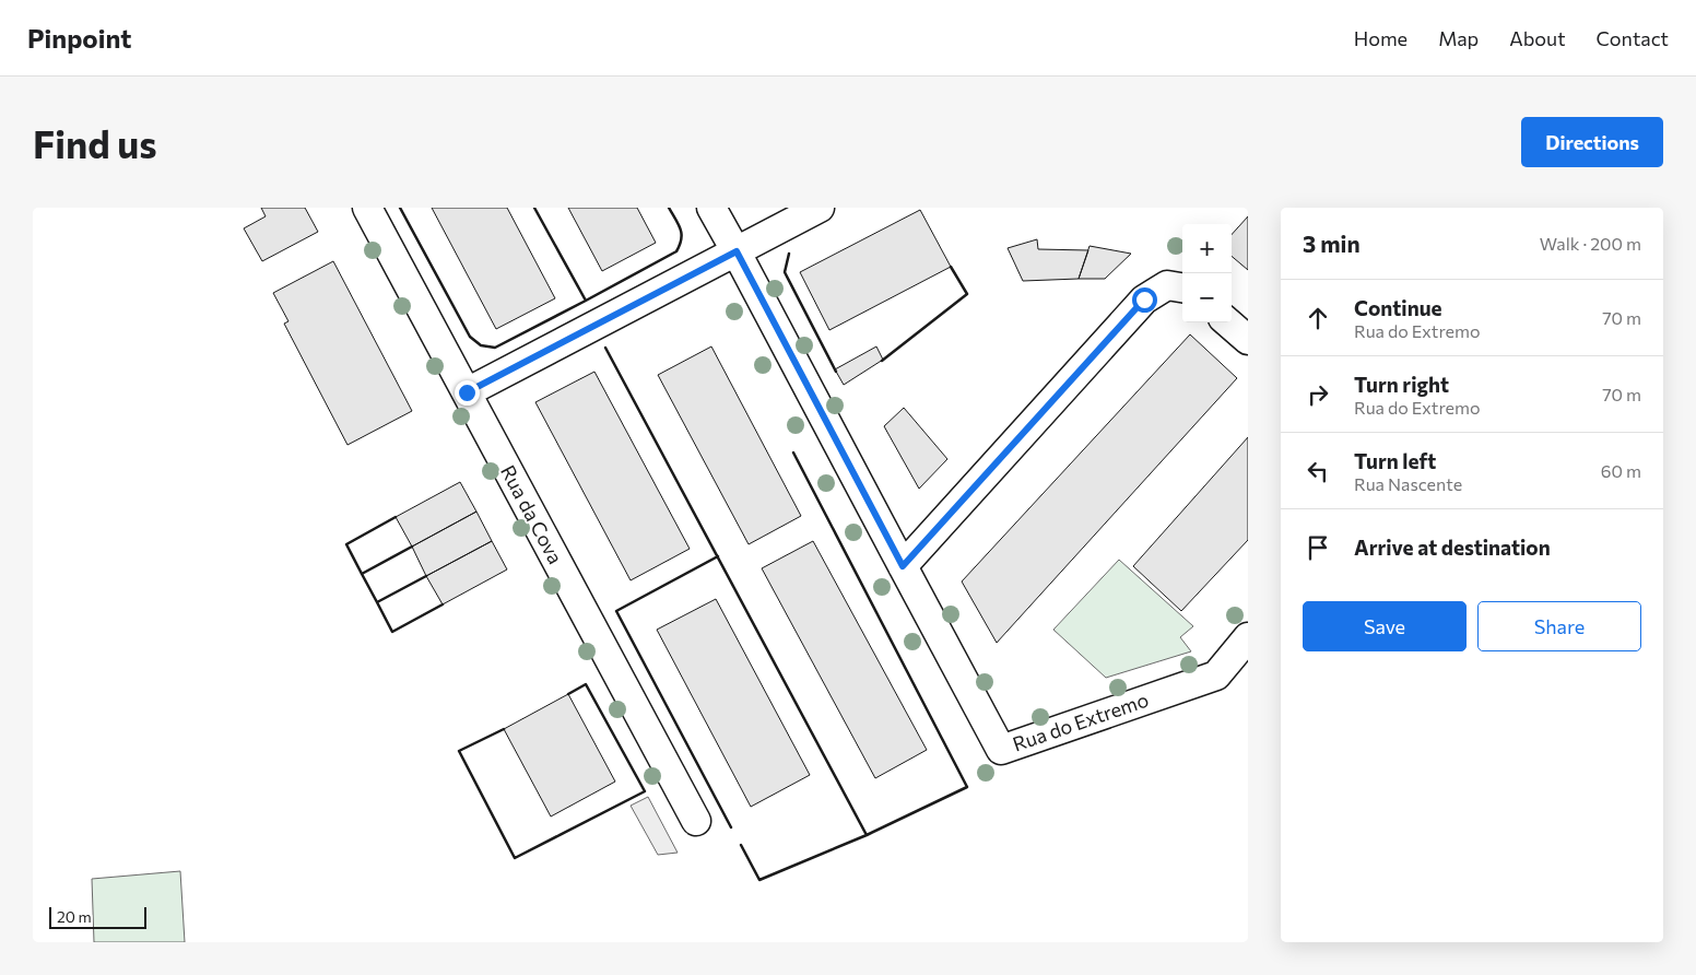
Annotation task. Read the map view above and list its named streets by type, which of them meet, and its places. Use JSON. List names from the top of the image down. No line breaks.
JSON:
{"streets":{"street":["Rua da Cova","Rua do Extremo"]},"scale_bar":"20 m","page":{"header":"Pinpoint","nav":["Home","Map","About","Contact"],"buttons":["Directions",["Save","Share"]],"title":"Find us","heading":["3 min","Walk · 200 m"],"map_buttons":["+","−"],"list":[["Continue","Rua do Extremo","70 m"],["Turn right","Rua do Extremo","70 m"],["Turn left","Rua Nascente","60 m"],"Arrive at destination"],"scale":"20 m"}}
